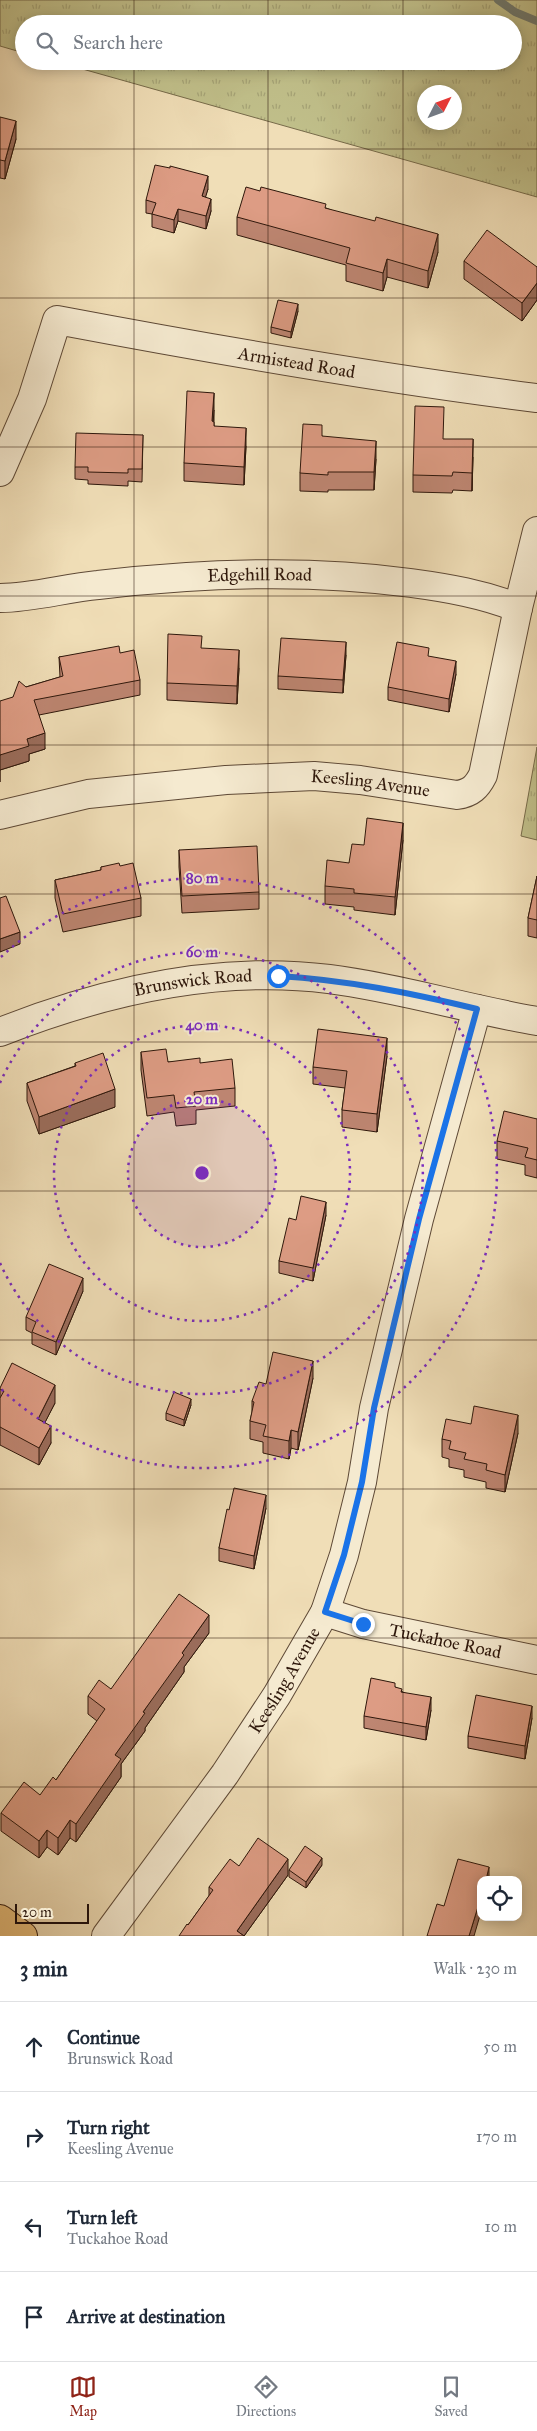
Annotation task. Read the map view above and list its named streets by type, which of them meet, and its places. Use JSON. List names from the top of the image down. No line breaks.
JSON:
{"streets":{"street":["Armistead Road","Edgehill Road","Keesling Avenue","Brunswick Road","Tuckahoe Road"]},"crossings":[["Edgehill Road","Keesling Avenue"],["Keesling Avenue","Brunswick Road"],["Keesling Avenue","Tuckahoe Road"]],"scale_bar":"20 m","north":"top right","page":{"search":"Search here","scale":"20 m","heading":["3 min","Walk · 230 m"],"list":[["Continue","Brunswick Road","50 m"],["Turn right","Keesling Avenue","170 m"],["Turn left","Tuckahoe Road","10 m"],"Arrive at destination"],"nav":["Map","Directions","Saved"]},"rings":["80 m","60 m","40 m","20 m"]}
